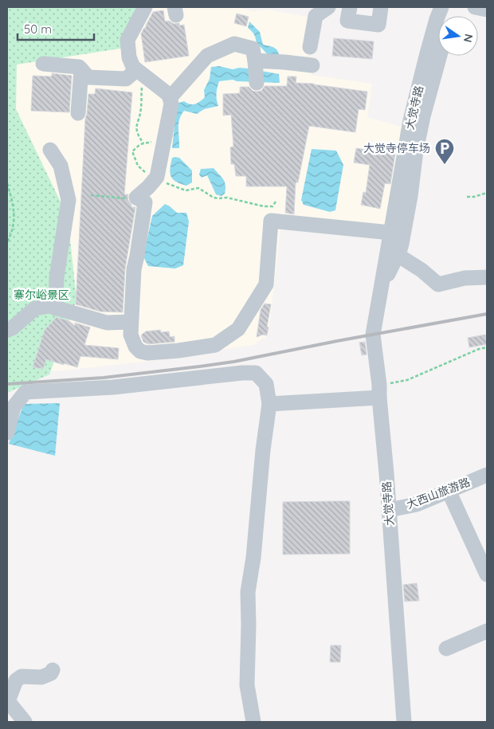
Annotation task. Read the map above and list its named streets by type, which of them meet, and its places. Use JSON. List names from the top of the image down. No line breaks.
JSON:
{"streets":{"street":["大觉寺路","大西山旅游路"]},"crossings":[["大觉寺路","大西山旅游路"]],"parks":["寨尔峪景区"],"places":{"parking":["大觉寺停车场"]},"scale_bar":"50 m","north":"right"}
